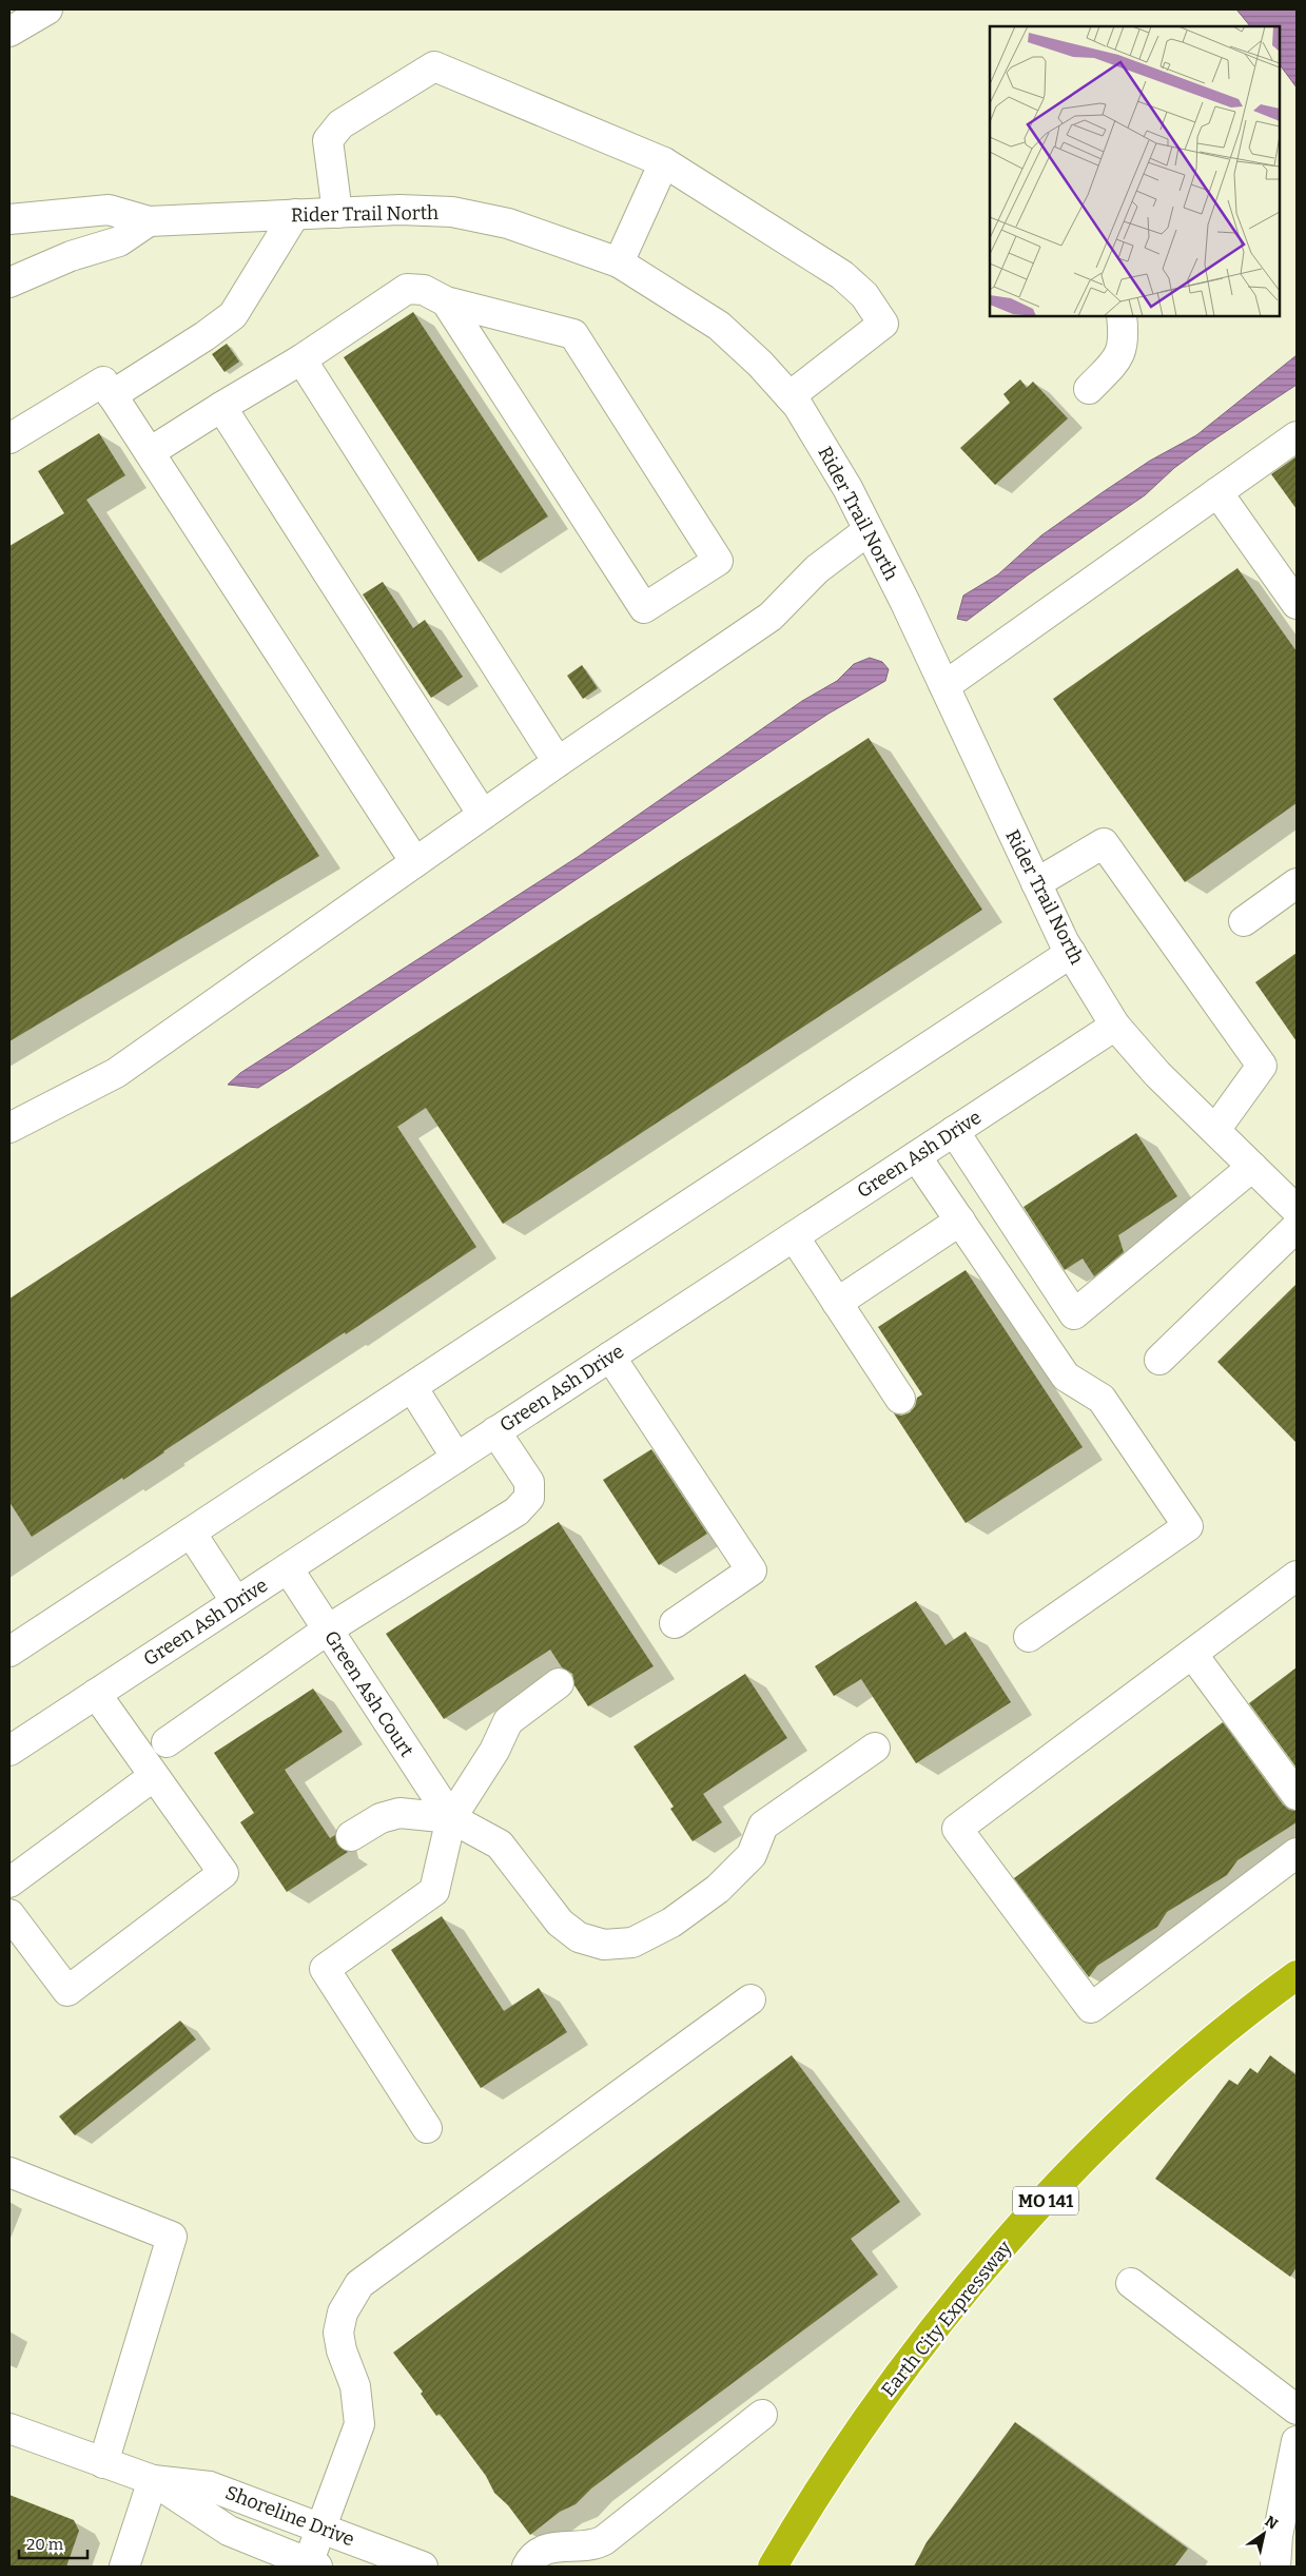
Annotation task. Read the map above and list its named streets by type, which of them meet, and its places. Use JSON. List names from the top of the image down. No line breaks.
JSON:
{"streets":{"highway":["MO 141","Earth City Expressway"],"street":["Rider Trail North","Green Ash Drive","Green Ash Court","Shoreline Drive"]},"crossings":[["Rider Trail North","Green Ash Drive"],["Green Ash Drive","Green Ash Court"]],"scale_bar":"20 m","north":"top right"}
